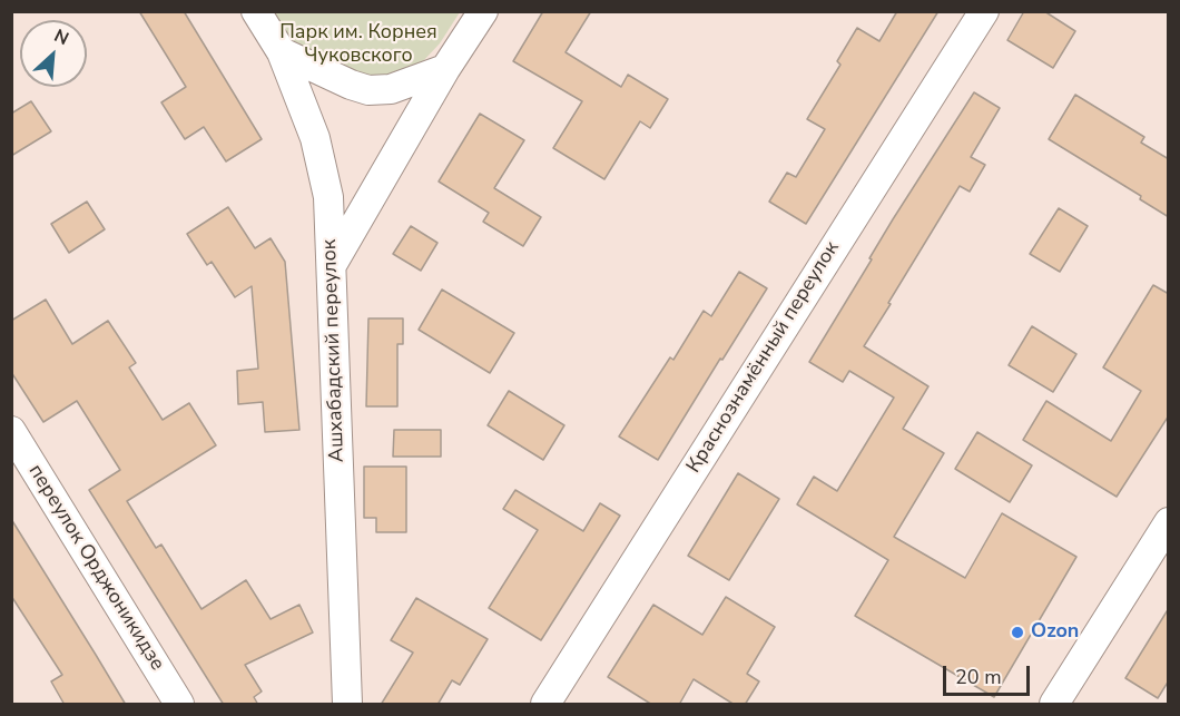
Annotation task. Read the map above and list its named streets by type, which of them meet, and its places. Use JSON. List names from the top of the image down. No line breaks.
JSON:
{"streets":{"street":["Ашхабадский переулок","Краснознамённый переулок","переулок Орджоникидзе"]},"parks":["Парк им. Корнея Чуковского"],"places":["Ozon"],"scale_bar":"20 m","north":"top right"}
